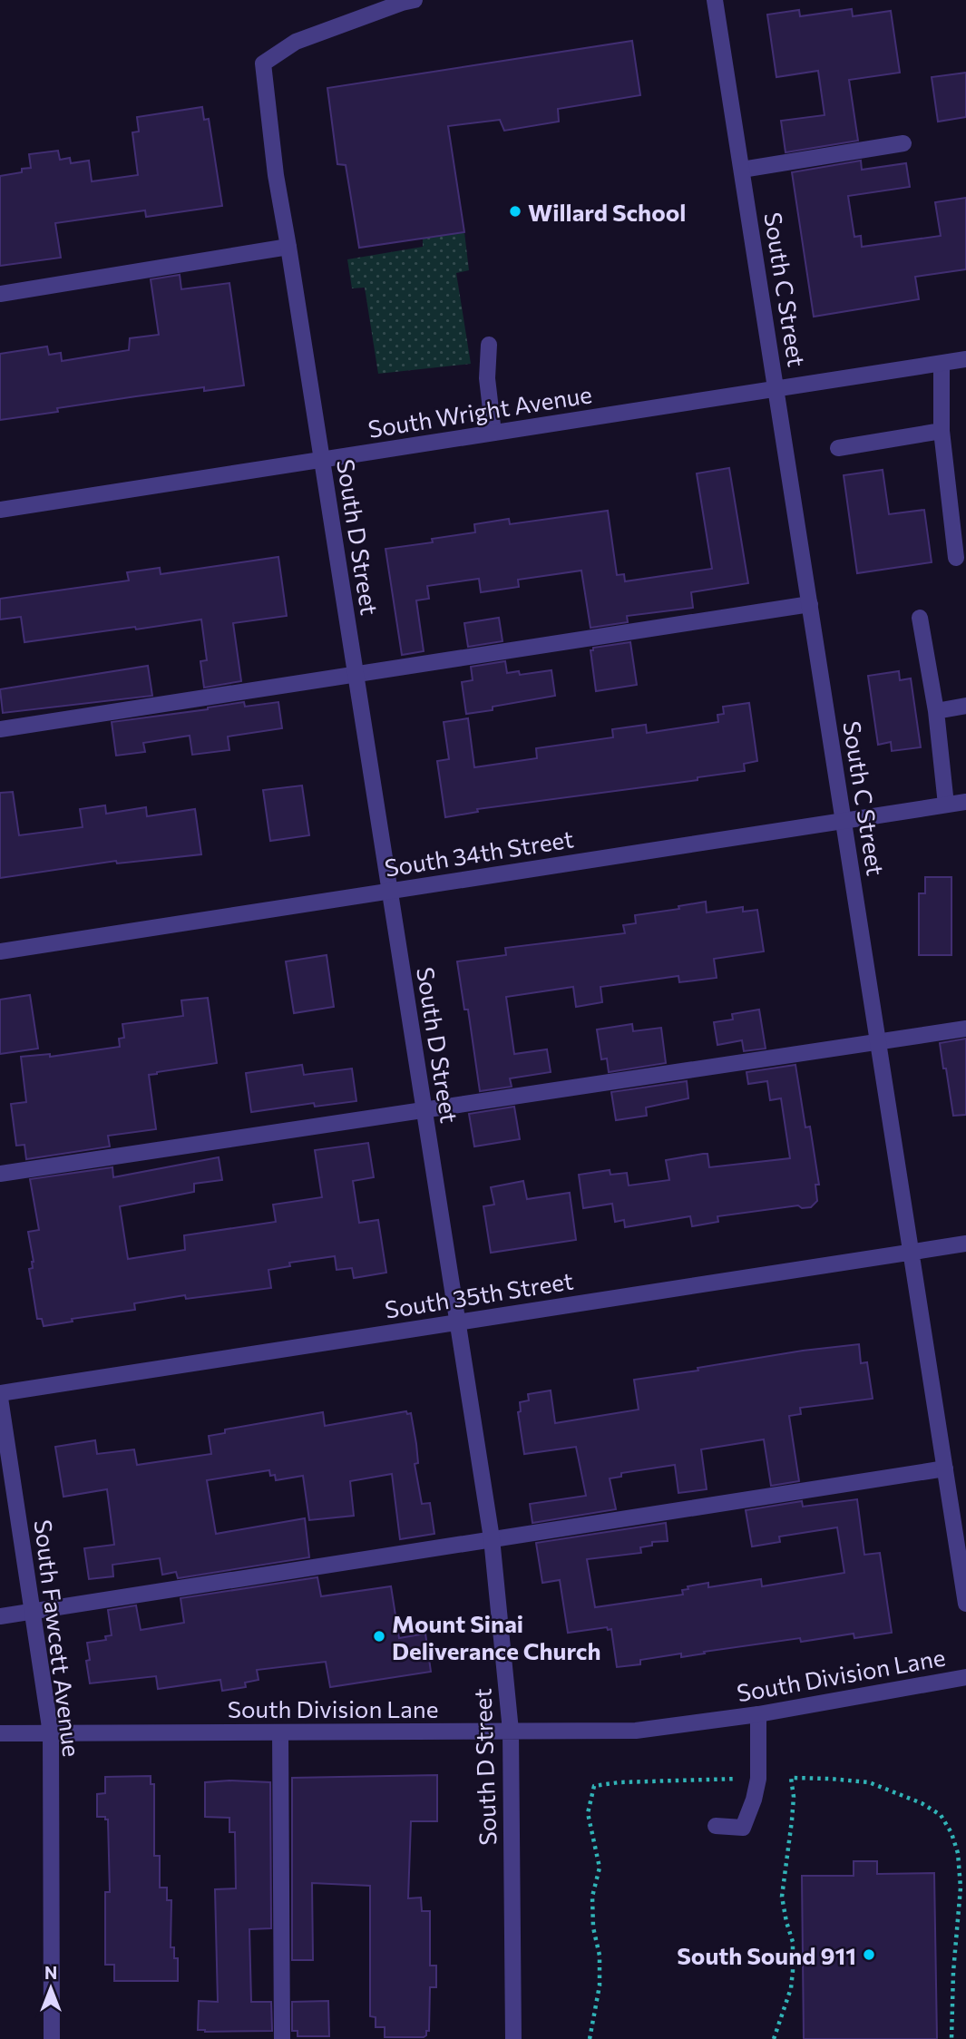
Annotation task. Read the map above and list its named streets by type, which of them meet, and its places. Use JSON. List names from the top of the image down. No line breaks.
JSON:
{"streets":{"street":["South C Street","South Wright Avenue","South D Street","South 34th Street","South 35th Street","South Fawcett Avenue","South Division Lane"]},"crossings":[["South C Street","South Wright Avenue"],["South C Street","South 34th Street"],["South C Street","South 35th Street"],["South Wright Avenue","South D Street"],["South D Street","South 34th Street"],["South D Street","South 35th Street"],["South D Street","South Division Lane"],["South 35th Street","South Fawcett Avenue"],["South Fawcett Avenue","South Division Lane"]],"places":["Willard School","Mount Sinai Deliverance Church","South Sound 911"],"north":"top"}
